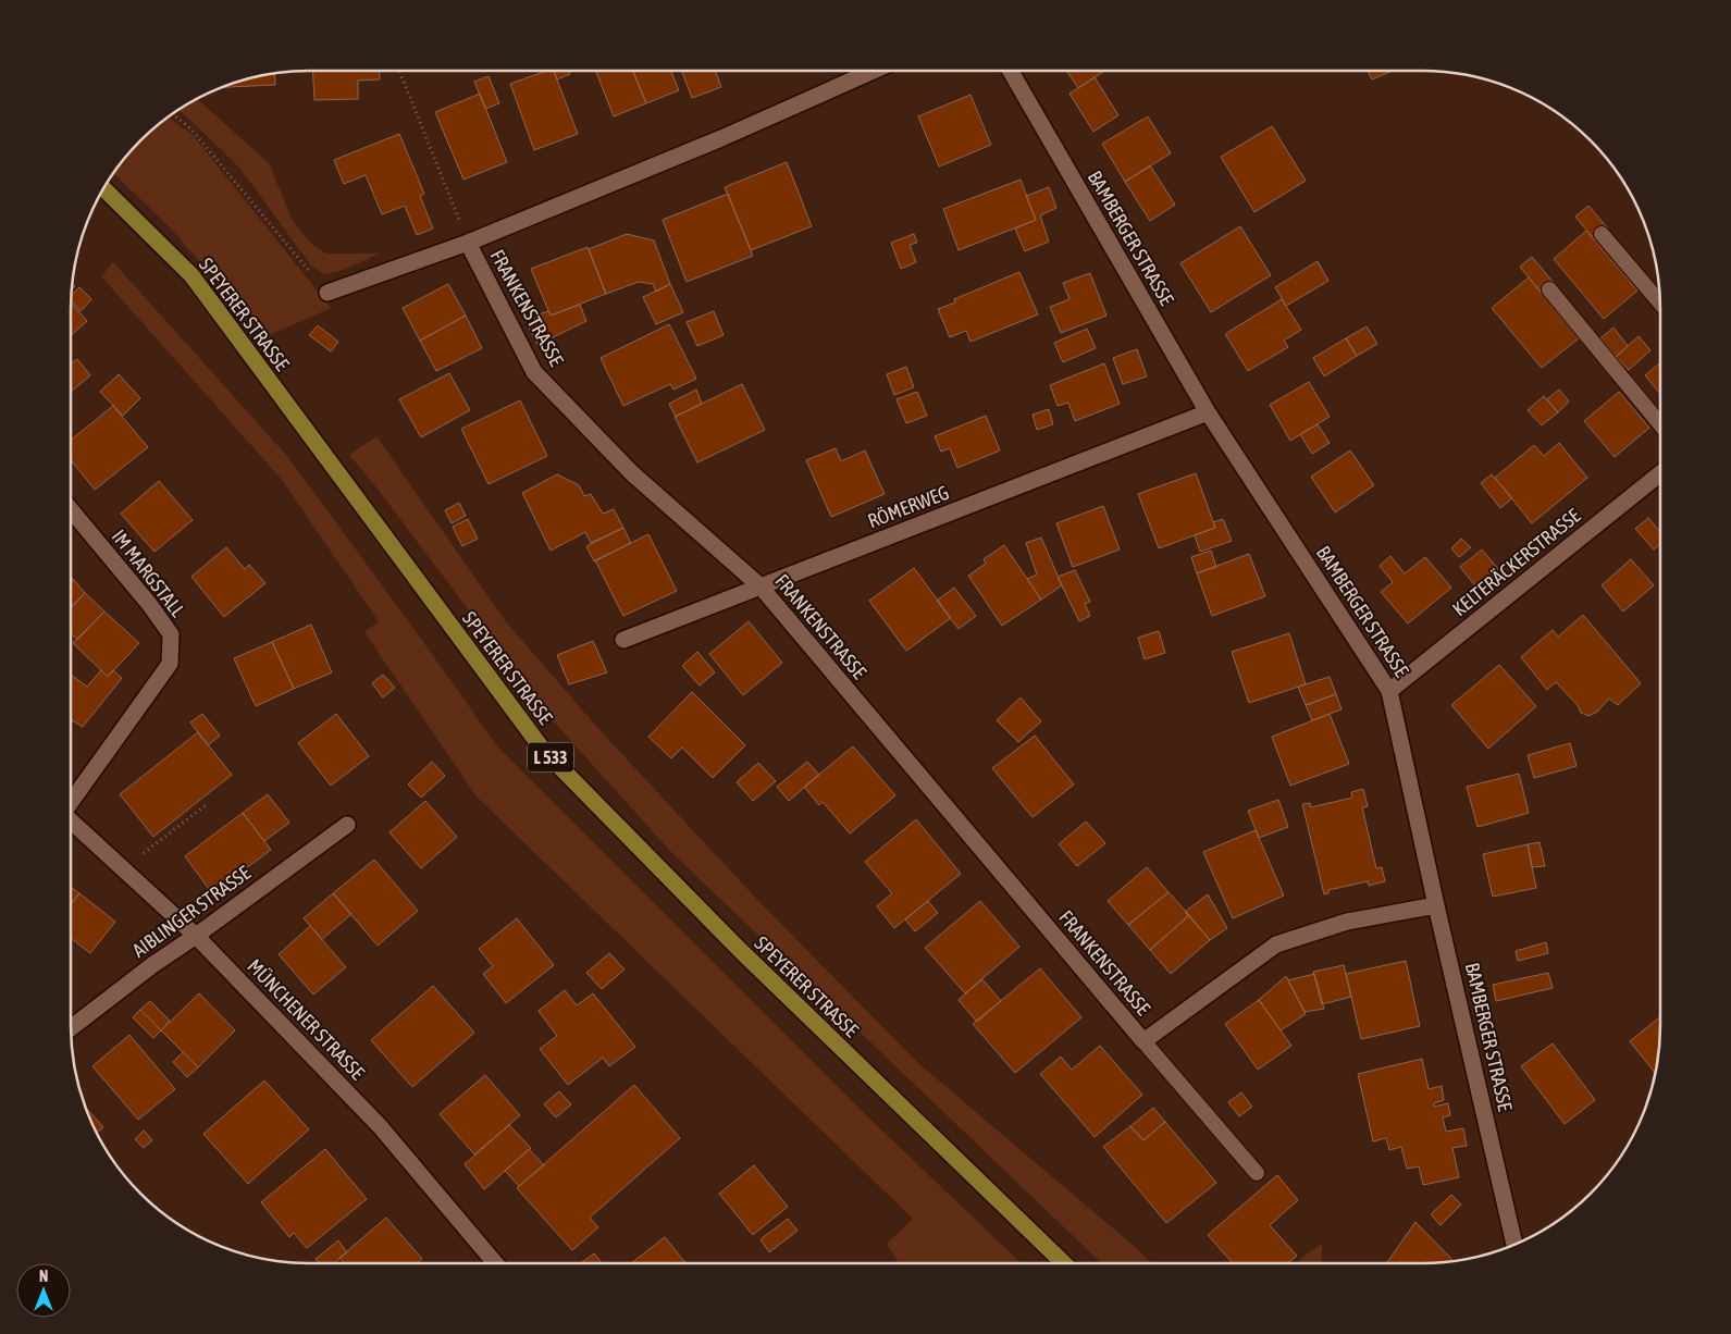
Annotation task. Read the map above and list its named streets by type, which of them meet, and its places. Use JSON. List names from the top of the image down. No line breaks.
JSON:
{"streets":{"main road":["SPEYERER STRASSE","L 533"],"street":["BAMBERGER STRASSE","FRANKENSTRASSE","RÖMERWEG","KELTERÄCKERSTRASSE","IM MARGSTALL","AIBLINGER STRASSE","MÜNCHENER STRASSE"]},"crossings":[["BAMBERGER STRASSE","FRANKENSTRASSE"],["BAMBERGER STRASSE","RÖMERWEG"],["BAMBERGER STRASSE","KELTERÄCKERSTRASSE"],["FRANKENSTRASSE","RÖMERWEG"],["AIBLINGER STRASSE","MÜNCHENER STRASSE"]],"north":"top"}
